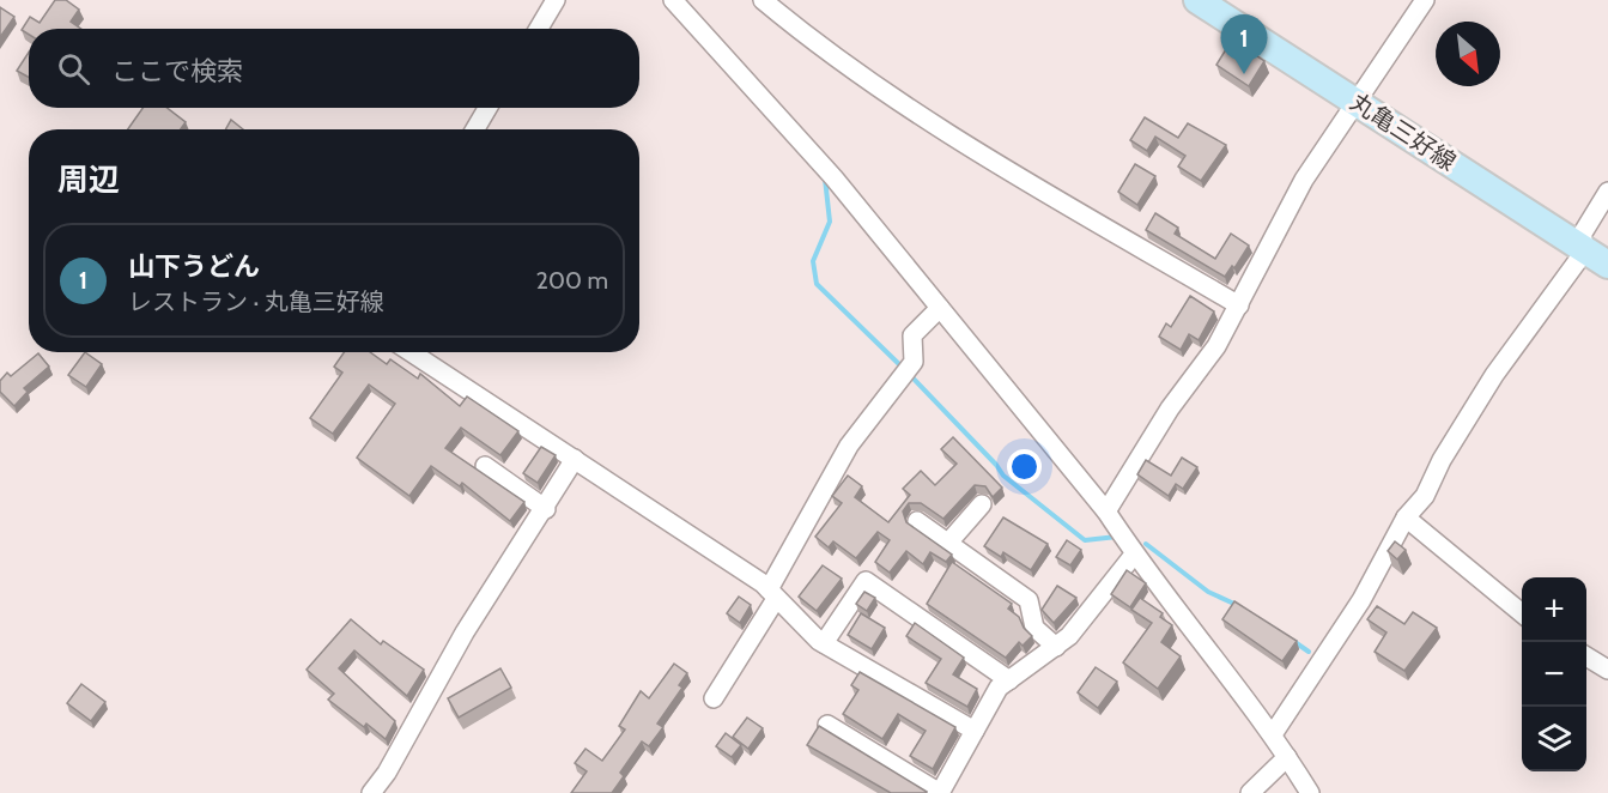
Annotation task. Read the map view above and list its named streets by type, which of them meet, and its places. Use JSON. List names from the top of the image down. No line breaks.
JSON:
{"streets":{"main road":["丸亀三好線"]},"north":"bottom right","page":{"pins":"1","search":"ここで検索","heading":"周辺","list":[{"mark":"1","name":"山下うどん","note":"レストラン · 丸亀三好線","value":"200 m"}],"map_buttons":["+","−"]}}
